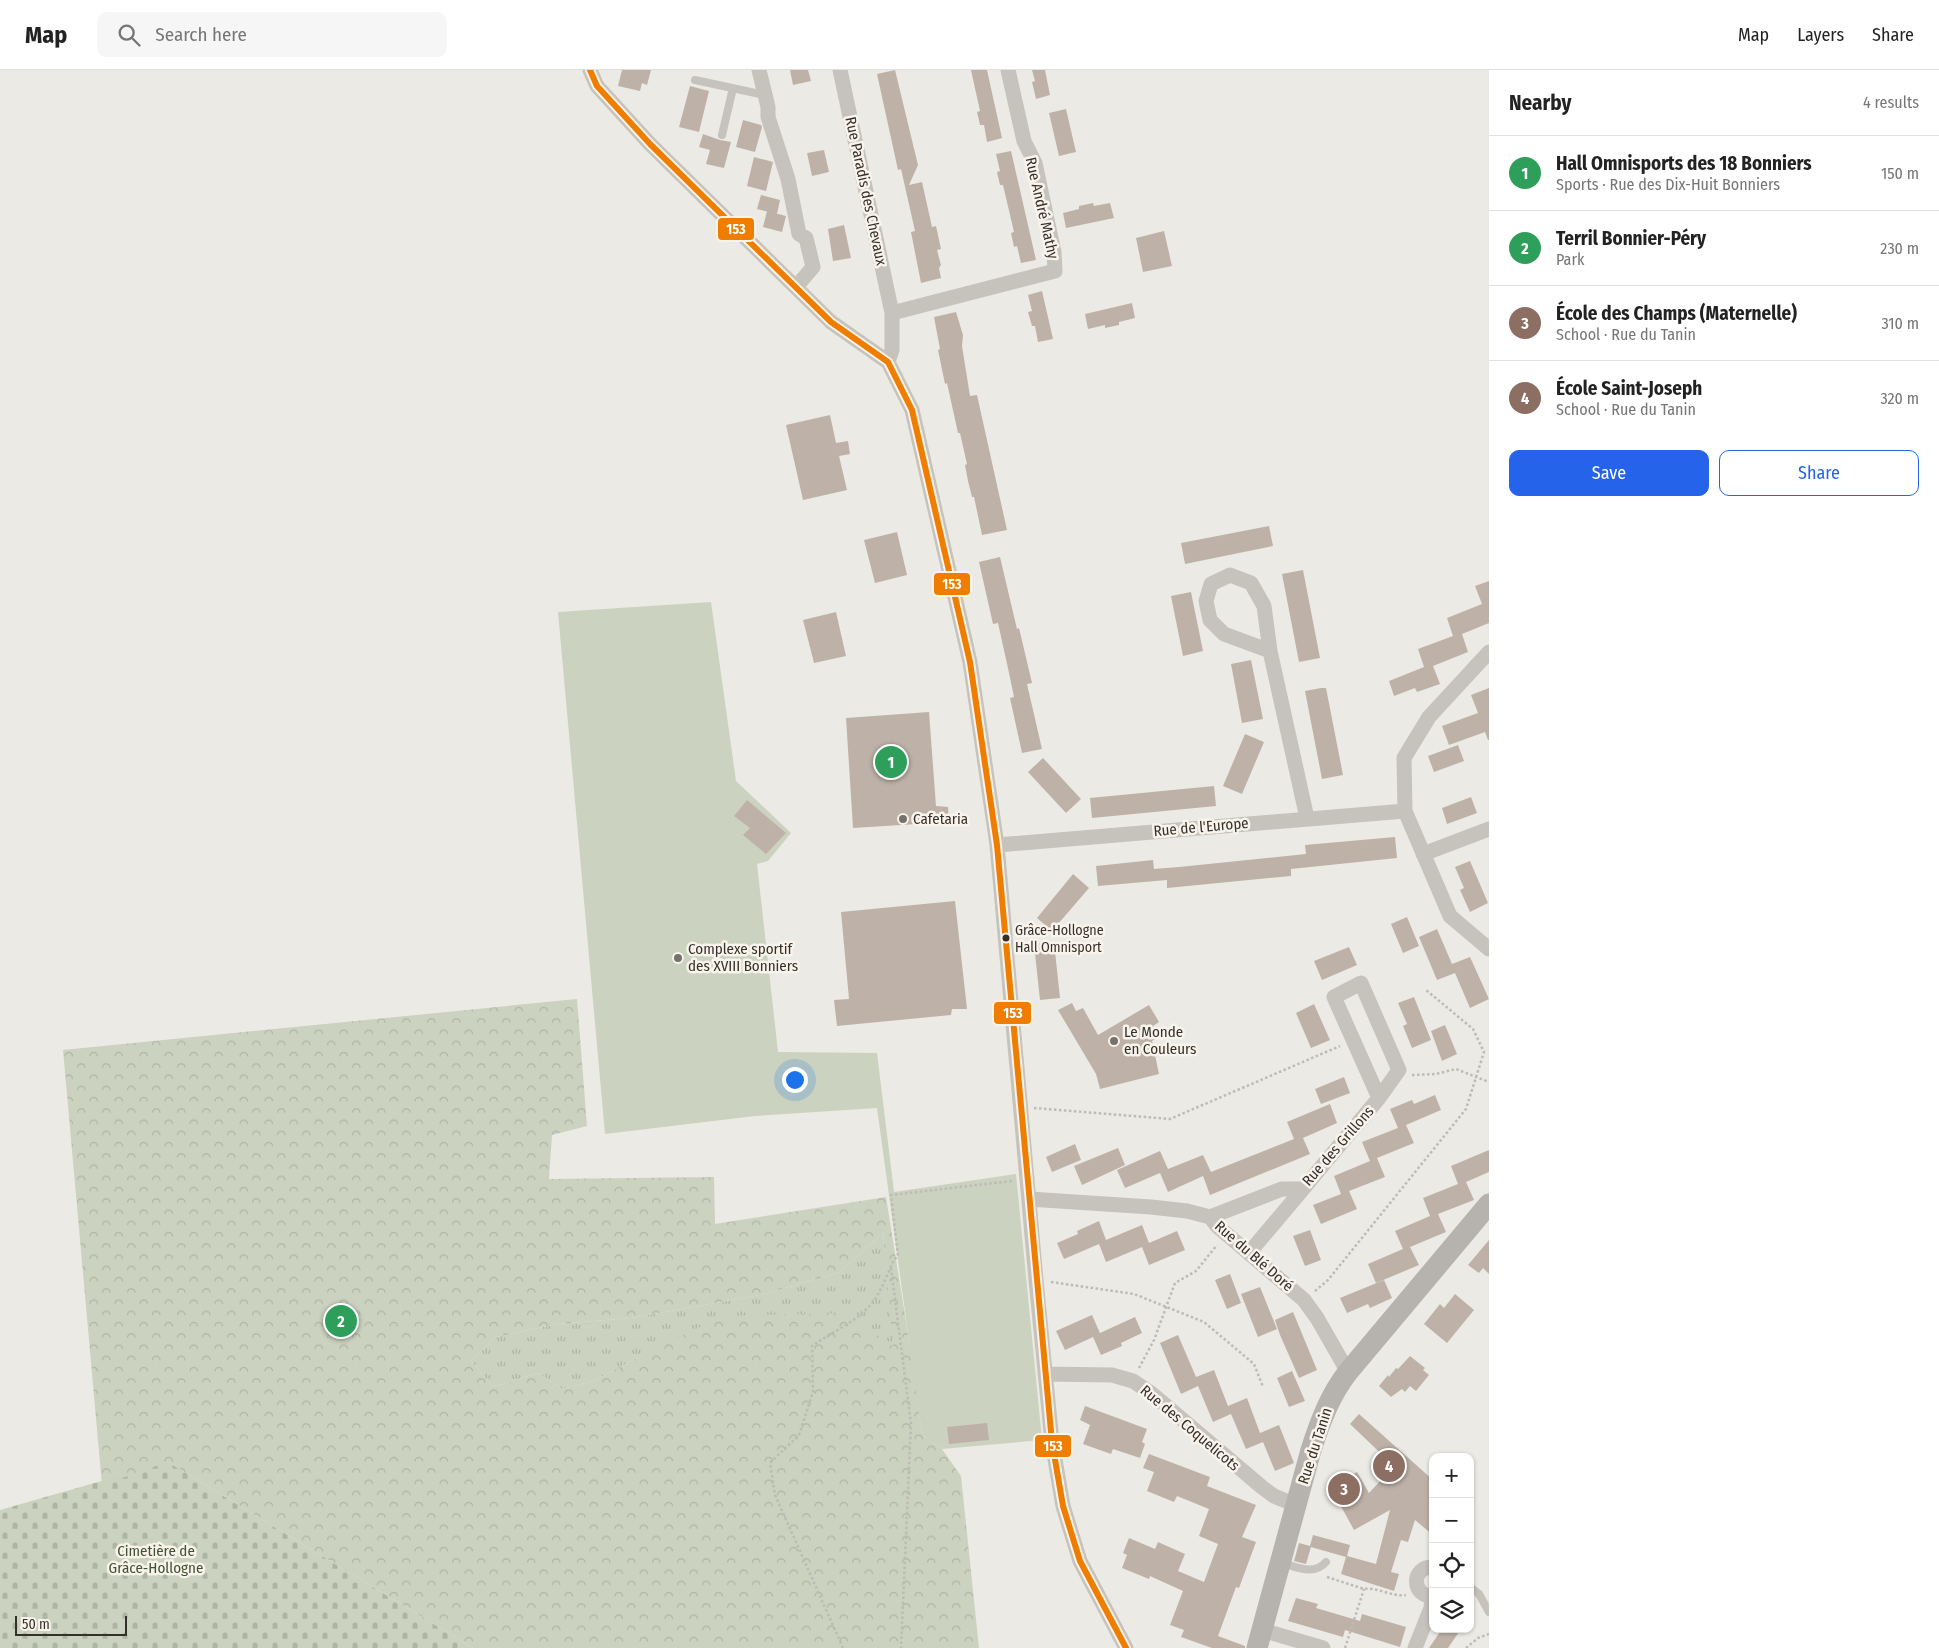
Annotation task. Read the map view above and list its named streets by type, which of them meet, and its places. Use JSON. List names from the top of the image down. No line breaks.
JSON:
{"streets":{"street":["Rue Paradis des Chevaux","Rue André Mathy","Rue de l'Europe","Rue des Grillons","Rue du Blé Doré","Rue des Coquelicots","Rue du Tanin"]},"crossings":[["Rue Paradis des Chevaux","Rue André Mathy"],["Rue des Grillons","Rue du Blé Doré"],["Rue du Blé Doré","Rue du Tanin"],["Rue des Coquelicots","Rue du Tanin"]],"parks":["Cimetière de Grâce-Hollogne"],"places":["Cafetaria","Grâce-Hollogne Hall Omnisport","Complexe sportif des XVIII Bonniers","Le Monde en Couleurs"],"lines":["transit line 153"],"scale_bar":"50 m","page":{"header":"Map","search":"Search here","nav":["Map","Layers","Share"],"heading":["Nearby","4 results"],"list":[{"mark":"1","name":"Hall Omnisports des 18 Bonniers","note":"Sports · Rue des Dix-Huit Bonniers","value":"150 m"},{"mark":"2","name":"Terril Bonnier-Péry","note":"Park","value":"230 m"},{"mark":"3","name":"École des Champs (Maternelle)","note":"School · Rue du Tanin","value":"310 m"},{"mark":"4","name":"École Saint-Joseph","note":"School · Rue du Tanin","value":"320 m"}],"buttons":["Save","Share"],"pins":["1","2","4","3"],"map_buttons":["+","−"],"scale":"50 m"}}
